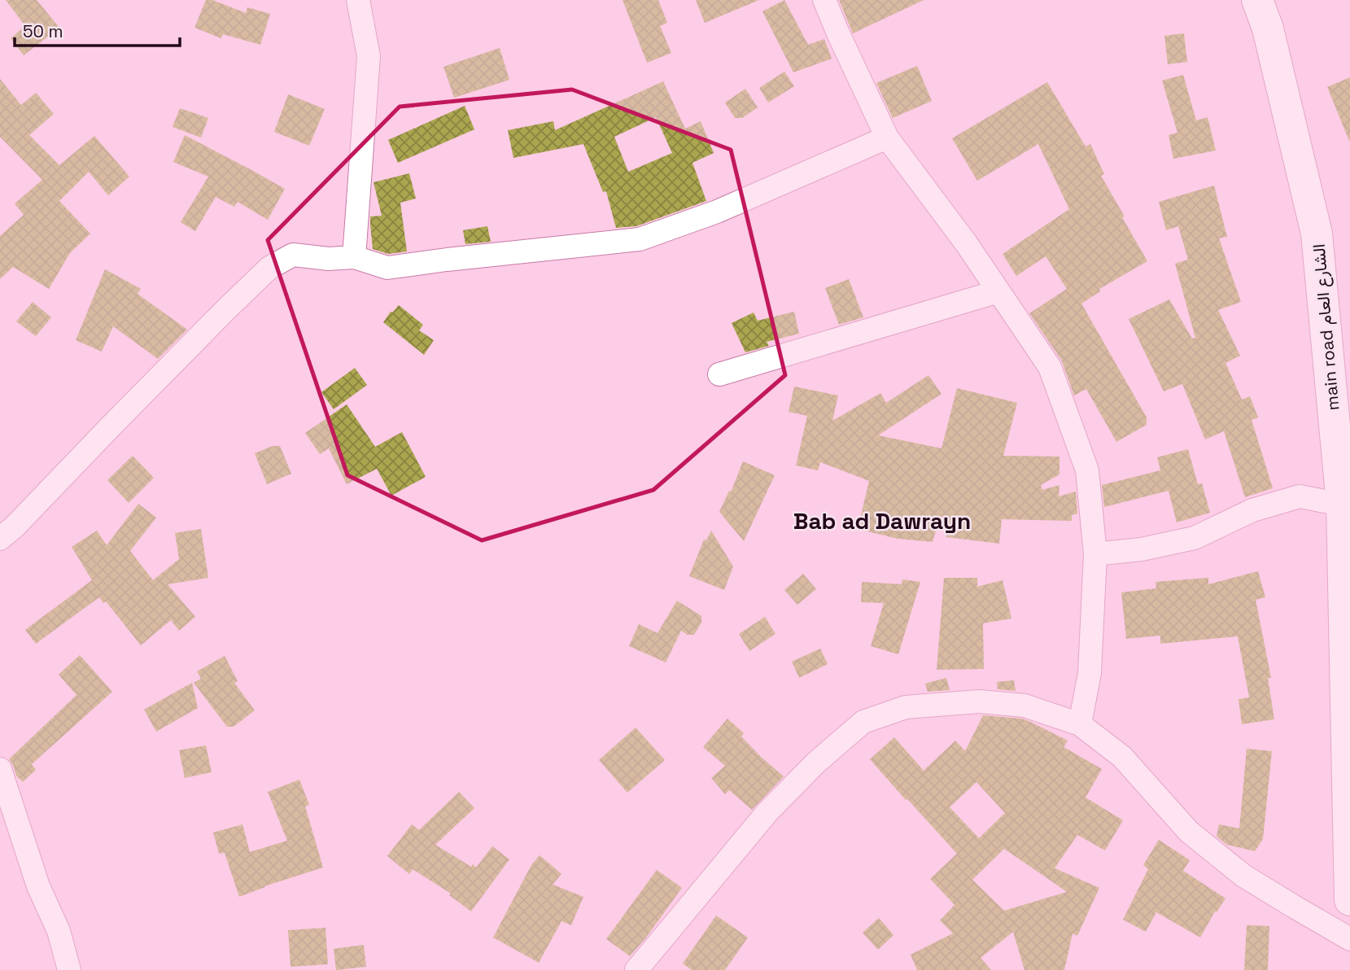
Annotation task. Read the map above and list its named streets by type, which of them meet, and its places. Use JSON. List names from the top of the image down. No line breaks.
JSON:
{"streets":{"main road":["main road الشارع العام"]},"districts":["Bab ad Dawrayn"],"scale_bar":"50 m"}
